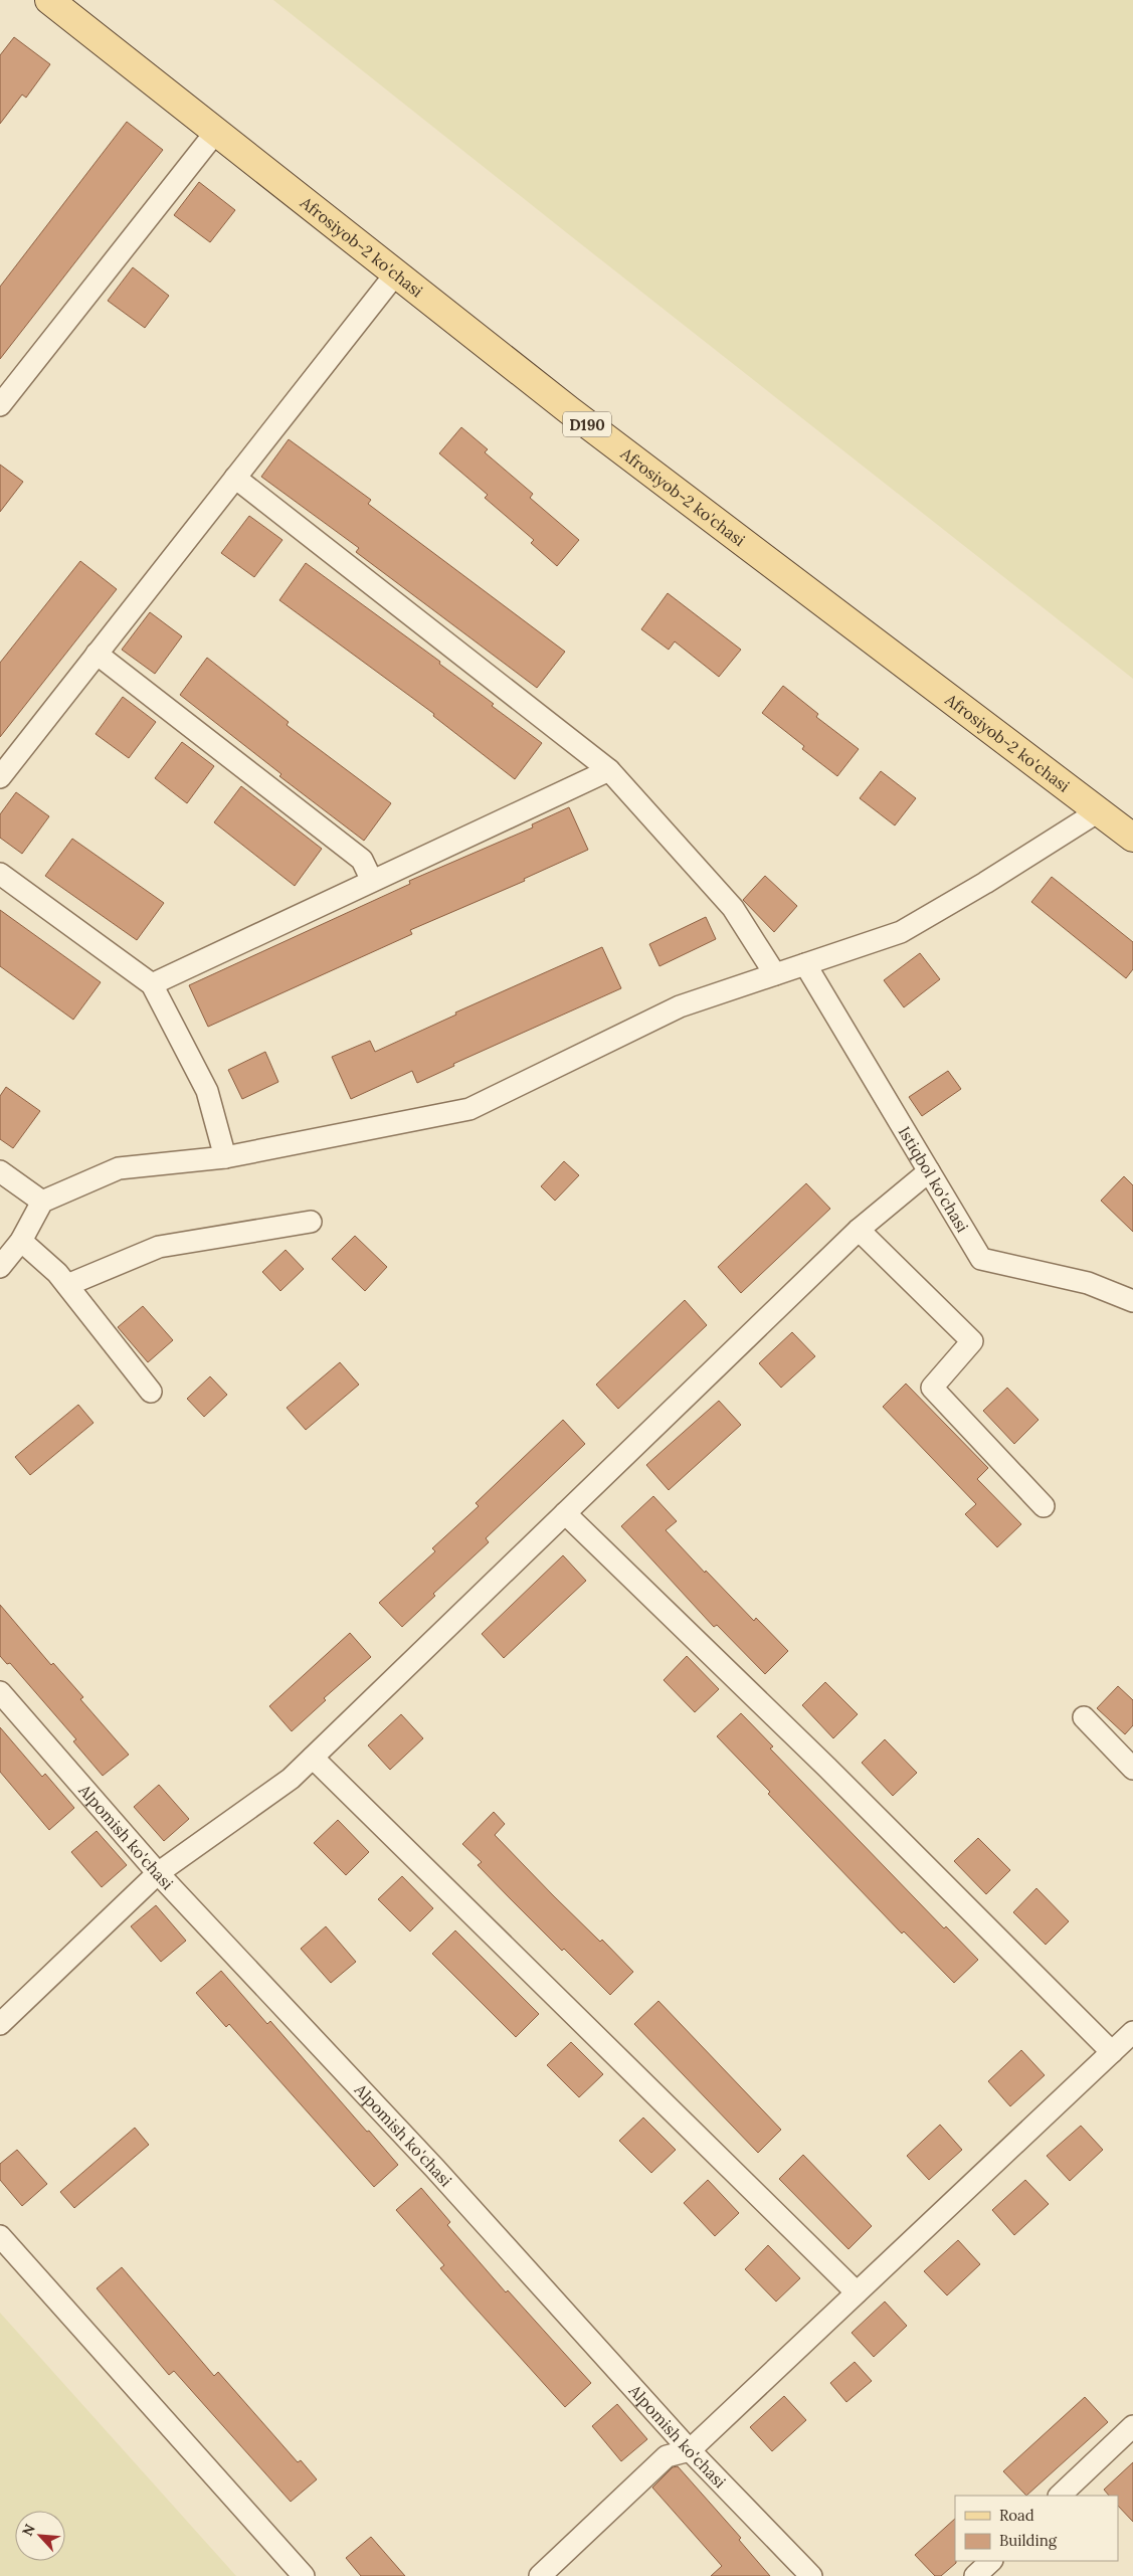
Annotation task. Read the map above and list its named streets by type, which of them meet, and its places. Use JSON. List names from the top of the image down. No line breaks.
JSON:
{"streets":{"main road":["Afrosiyob-2 ko'chasi","D190"],"street":["Istiqbol ko'chasi","Alpomish ko'chasi"]},"legend":["Road","Building"],"north":"top left"}
